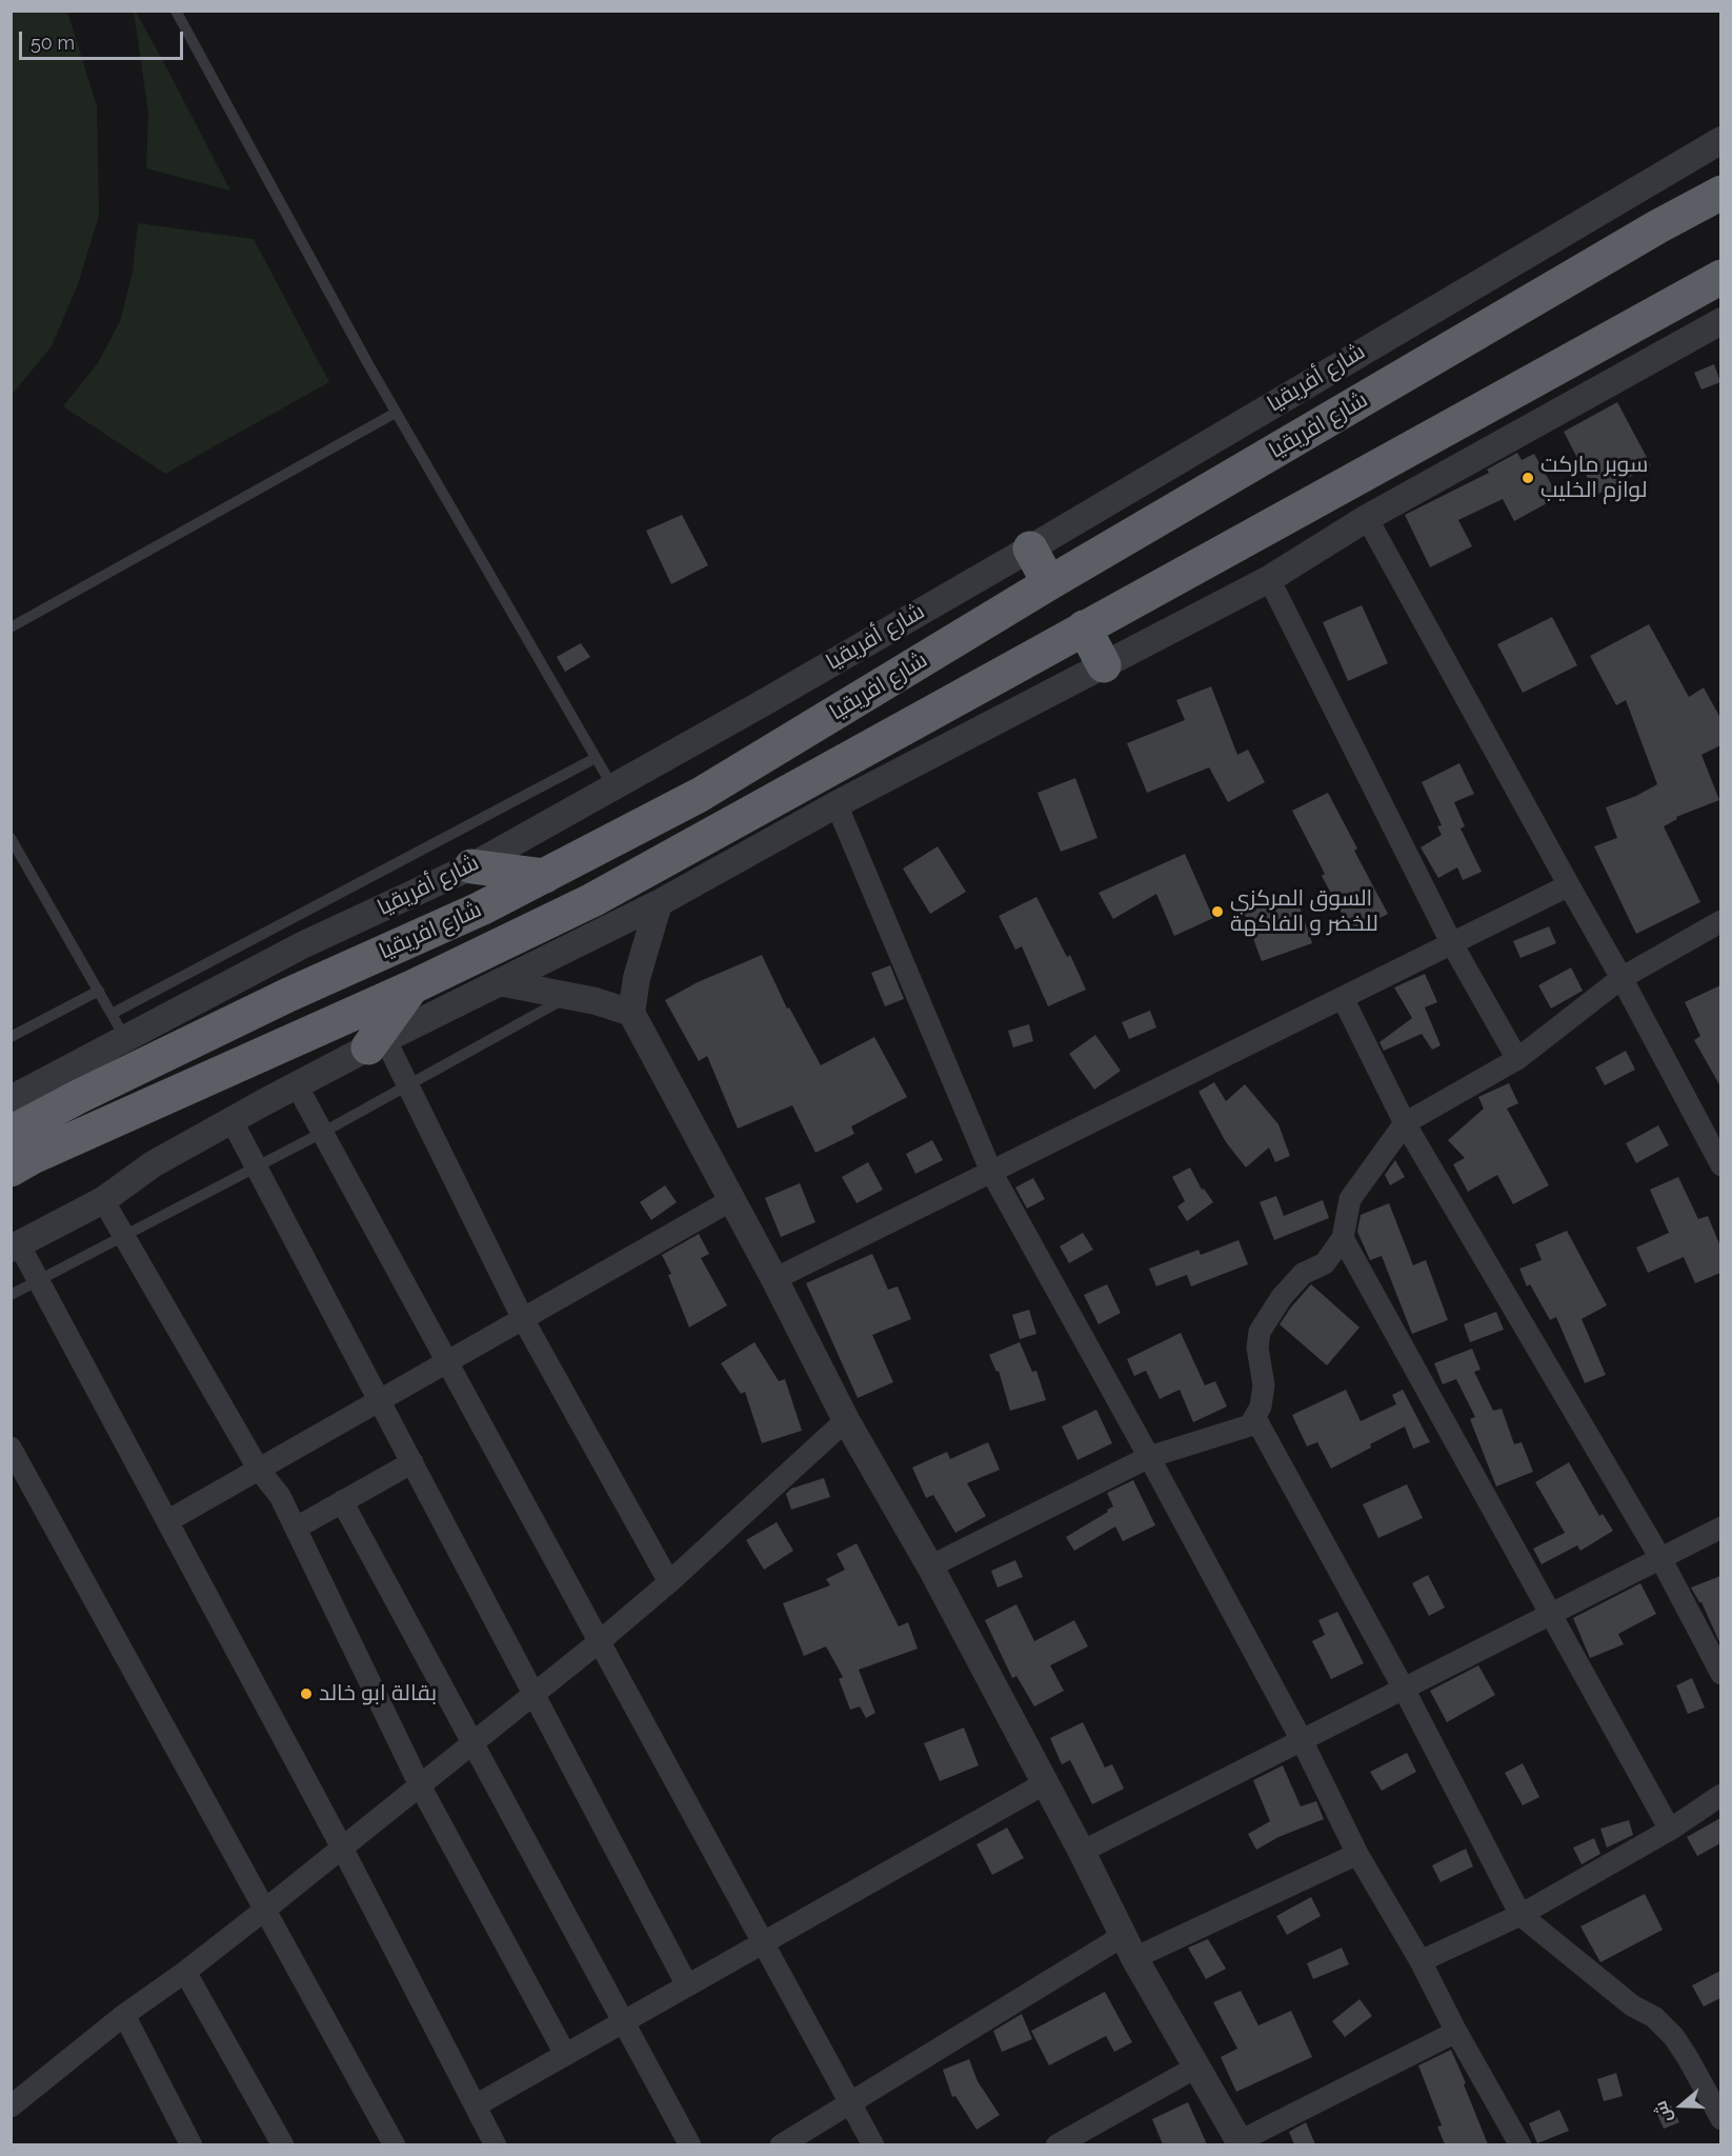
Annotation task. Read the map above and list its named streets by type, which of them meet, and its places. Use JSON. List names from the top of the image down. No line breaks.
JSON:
{"streets":{"highway":["شارع افريقيا"],"street":["شارع أفريقيا"]},"places":["سوبر ماركت لوازم الخليب","السوق المركزي للخضر و الفاكهة","بقالة ابو خالد"],"scale_bar":"50 m","north":"left"}
